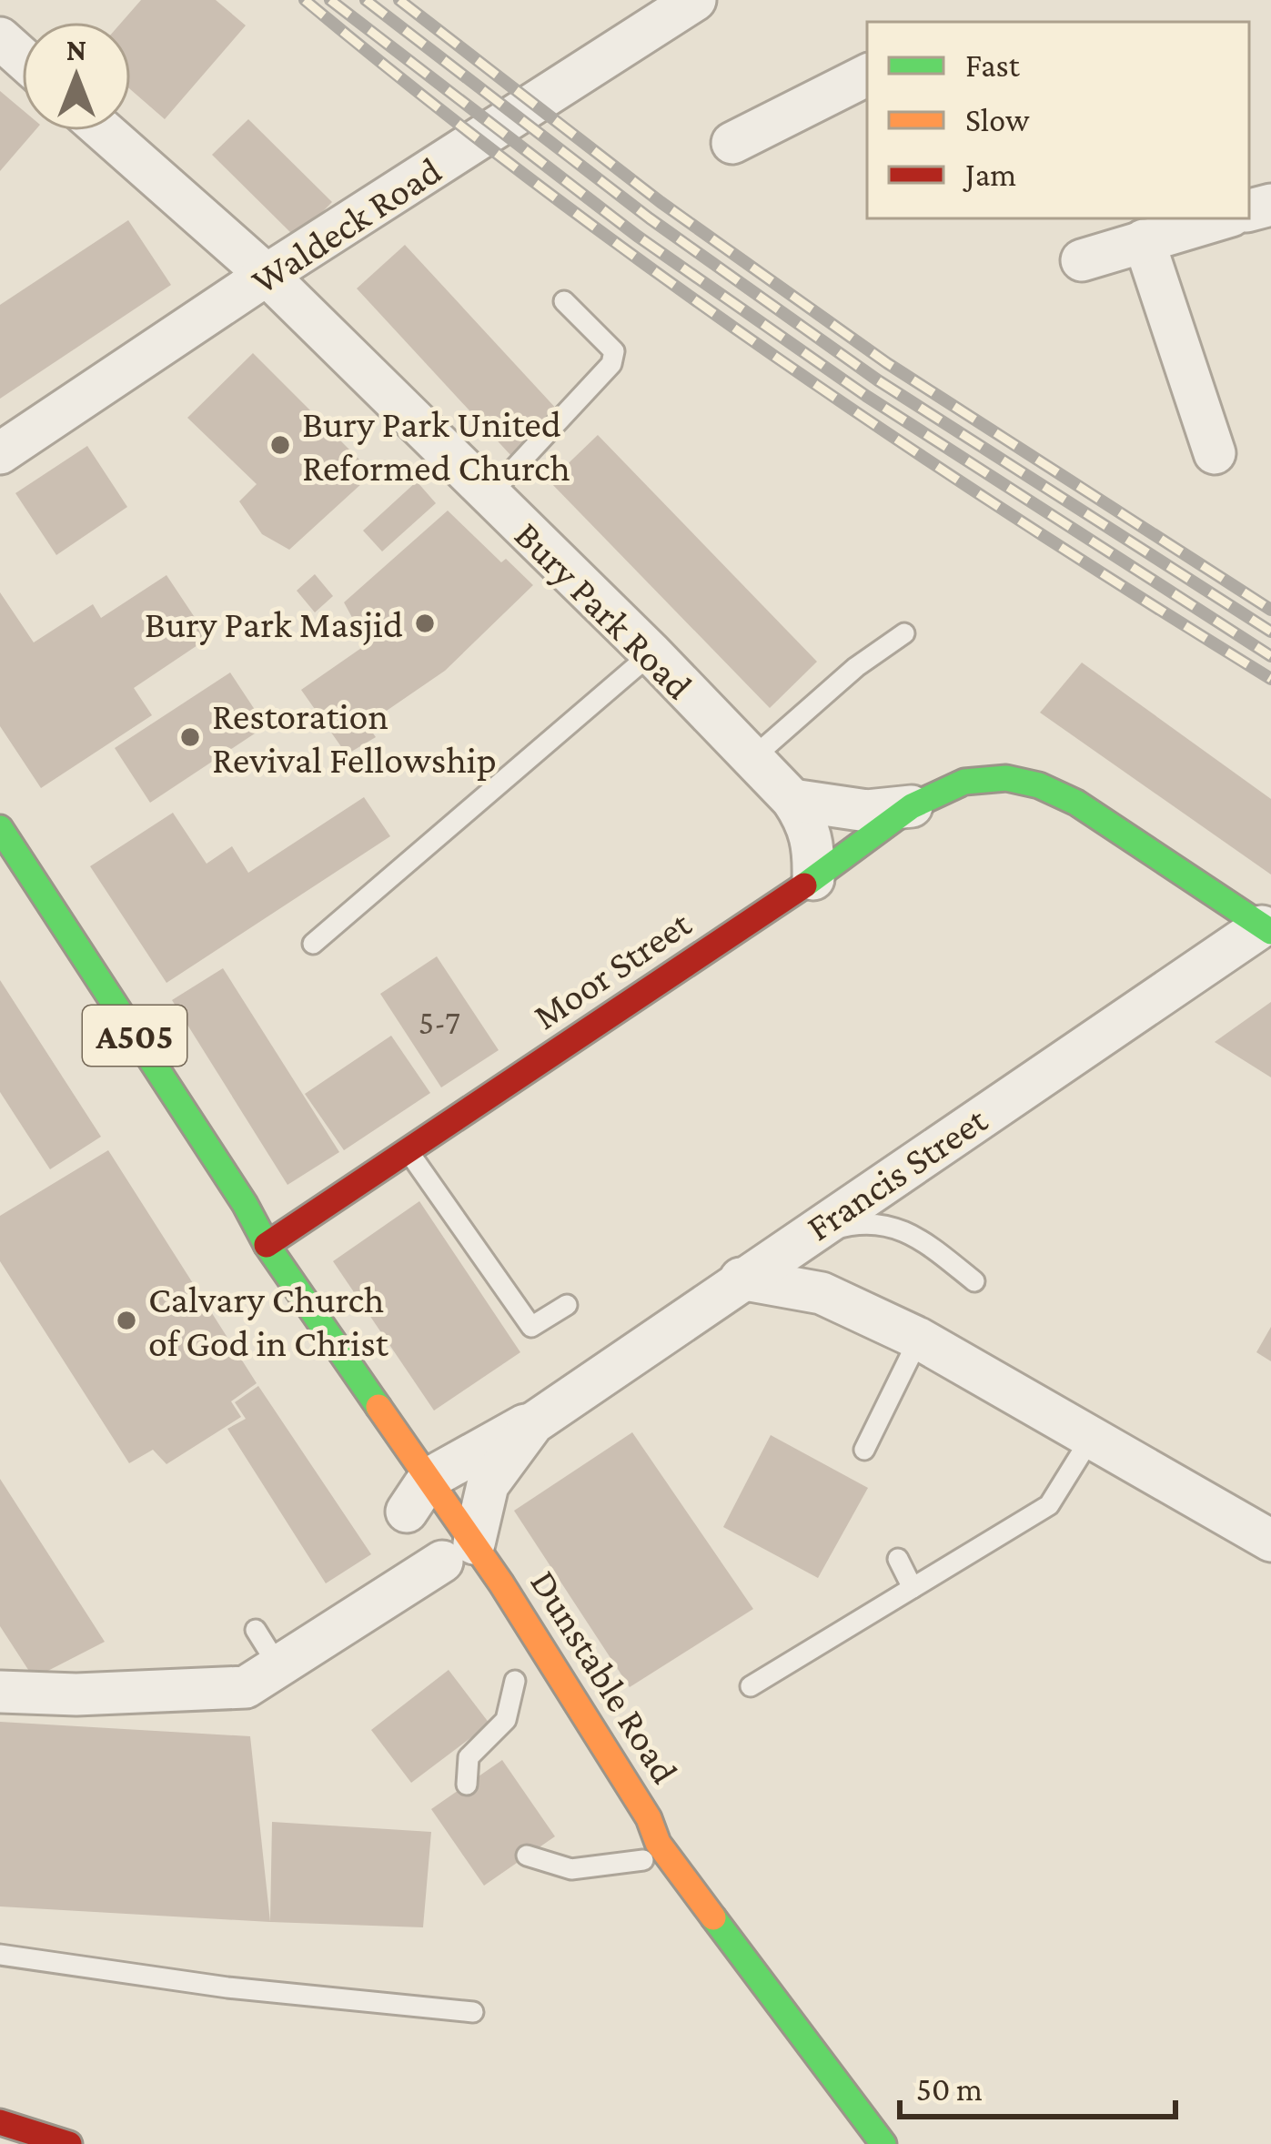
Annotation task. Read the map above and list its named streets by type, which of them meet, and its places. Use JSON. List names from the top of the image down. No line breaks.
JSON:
{"streets":{"main road":["Moor Street","A505","Dunstable Road"],"street":["Waldeck Road","Bury Park Road","Francis Street"]},"crossings":[["Waldeck Road","Bury Park Road"],["Moor Street","Francis Street"],["Moor Street","Dunstable Road"],["Francis Street","Dunstable Road"]],"places":["Bury Park United Reformed Church","Bury Park Masjid","Restoration Revival Fellowship","Calvary Church of God in Christ"],"house_numbers":["5-7"],"legend":["Fast","Slow","Jam"],"scale_bar":"50 m","north":"top"}
